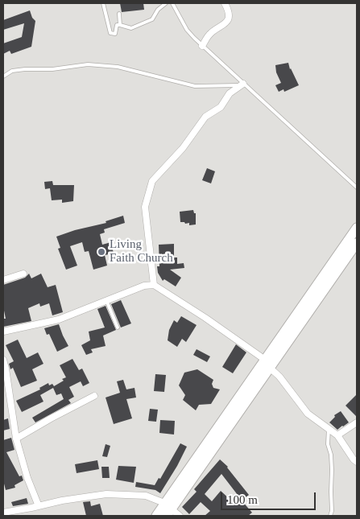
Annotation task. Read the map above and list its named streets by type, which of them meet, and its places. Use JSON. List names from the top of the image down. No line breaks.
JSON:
{"places":["Living Faith Church"],"scale_bar":"100 m"}
